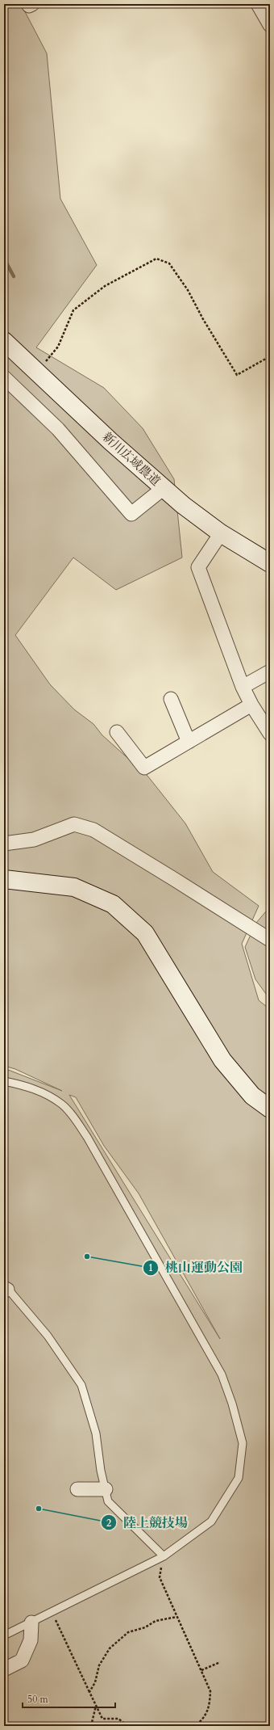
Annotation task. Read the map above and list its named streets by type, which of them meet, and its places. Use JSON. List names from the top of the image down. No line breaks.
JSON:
{"streets":{"street":["新川広域農道"]},"places":["桃山運動公園","陸上競技場"],"scale_bar":"50 m"}
